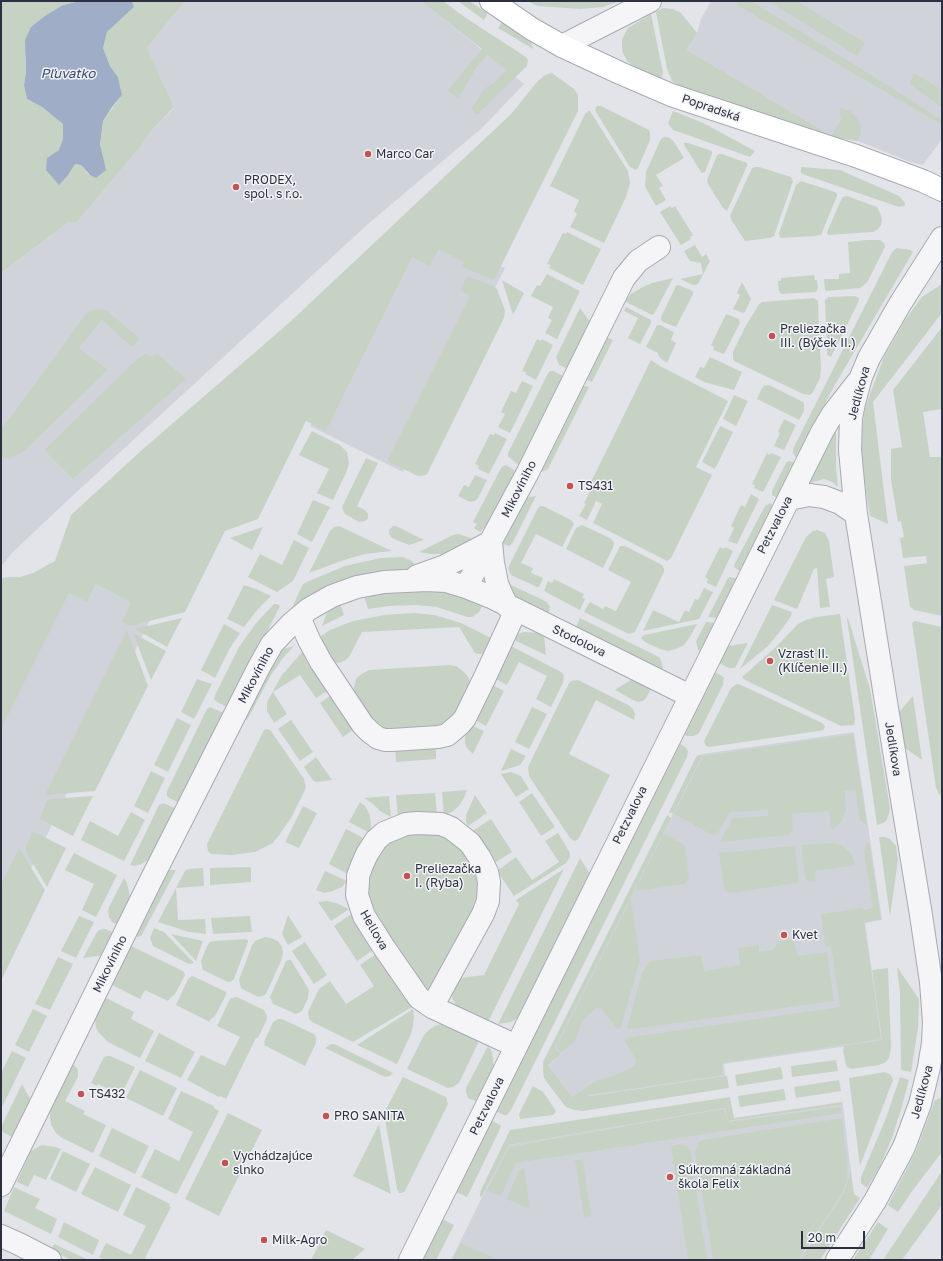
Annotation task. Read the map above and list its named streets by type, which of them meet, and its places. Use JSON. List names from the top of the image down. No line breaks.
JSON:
{"streets":{"street":["Popradská","Jedlíkova","Mikovíniho","Petzvalova","Stodolova","Hellova"]},"crossings":[["Jedlíkova","Petzvalova"],["Mikovíniho","Stodolova"],["Petzvalova","Stodolova"],["Petzvalova","Hellova"]],"water":["Pľuvatko"],"places":["Marco Car","PRODEX, spol. s r.o.","Preliezačka III. (Býček II.)","TS431","Vzrast II. (Klíčenie II.)","Preliezačka I. (Ryba)","Kvet","TS432","PRO SANITA","Vychádzajúce slnko","Súkromná základná škola Felix","Milk-Agro"],"scale_bar":"20 m"}
